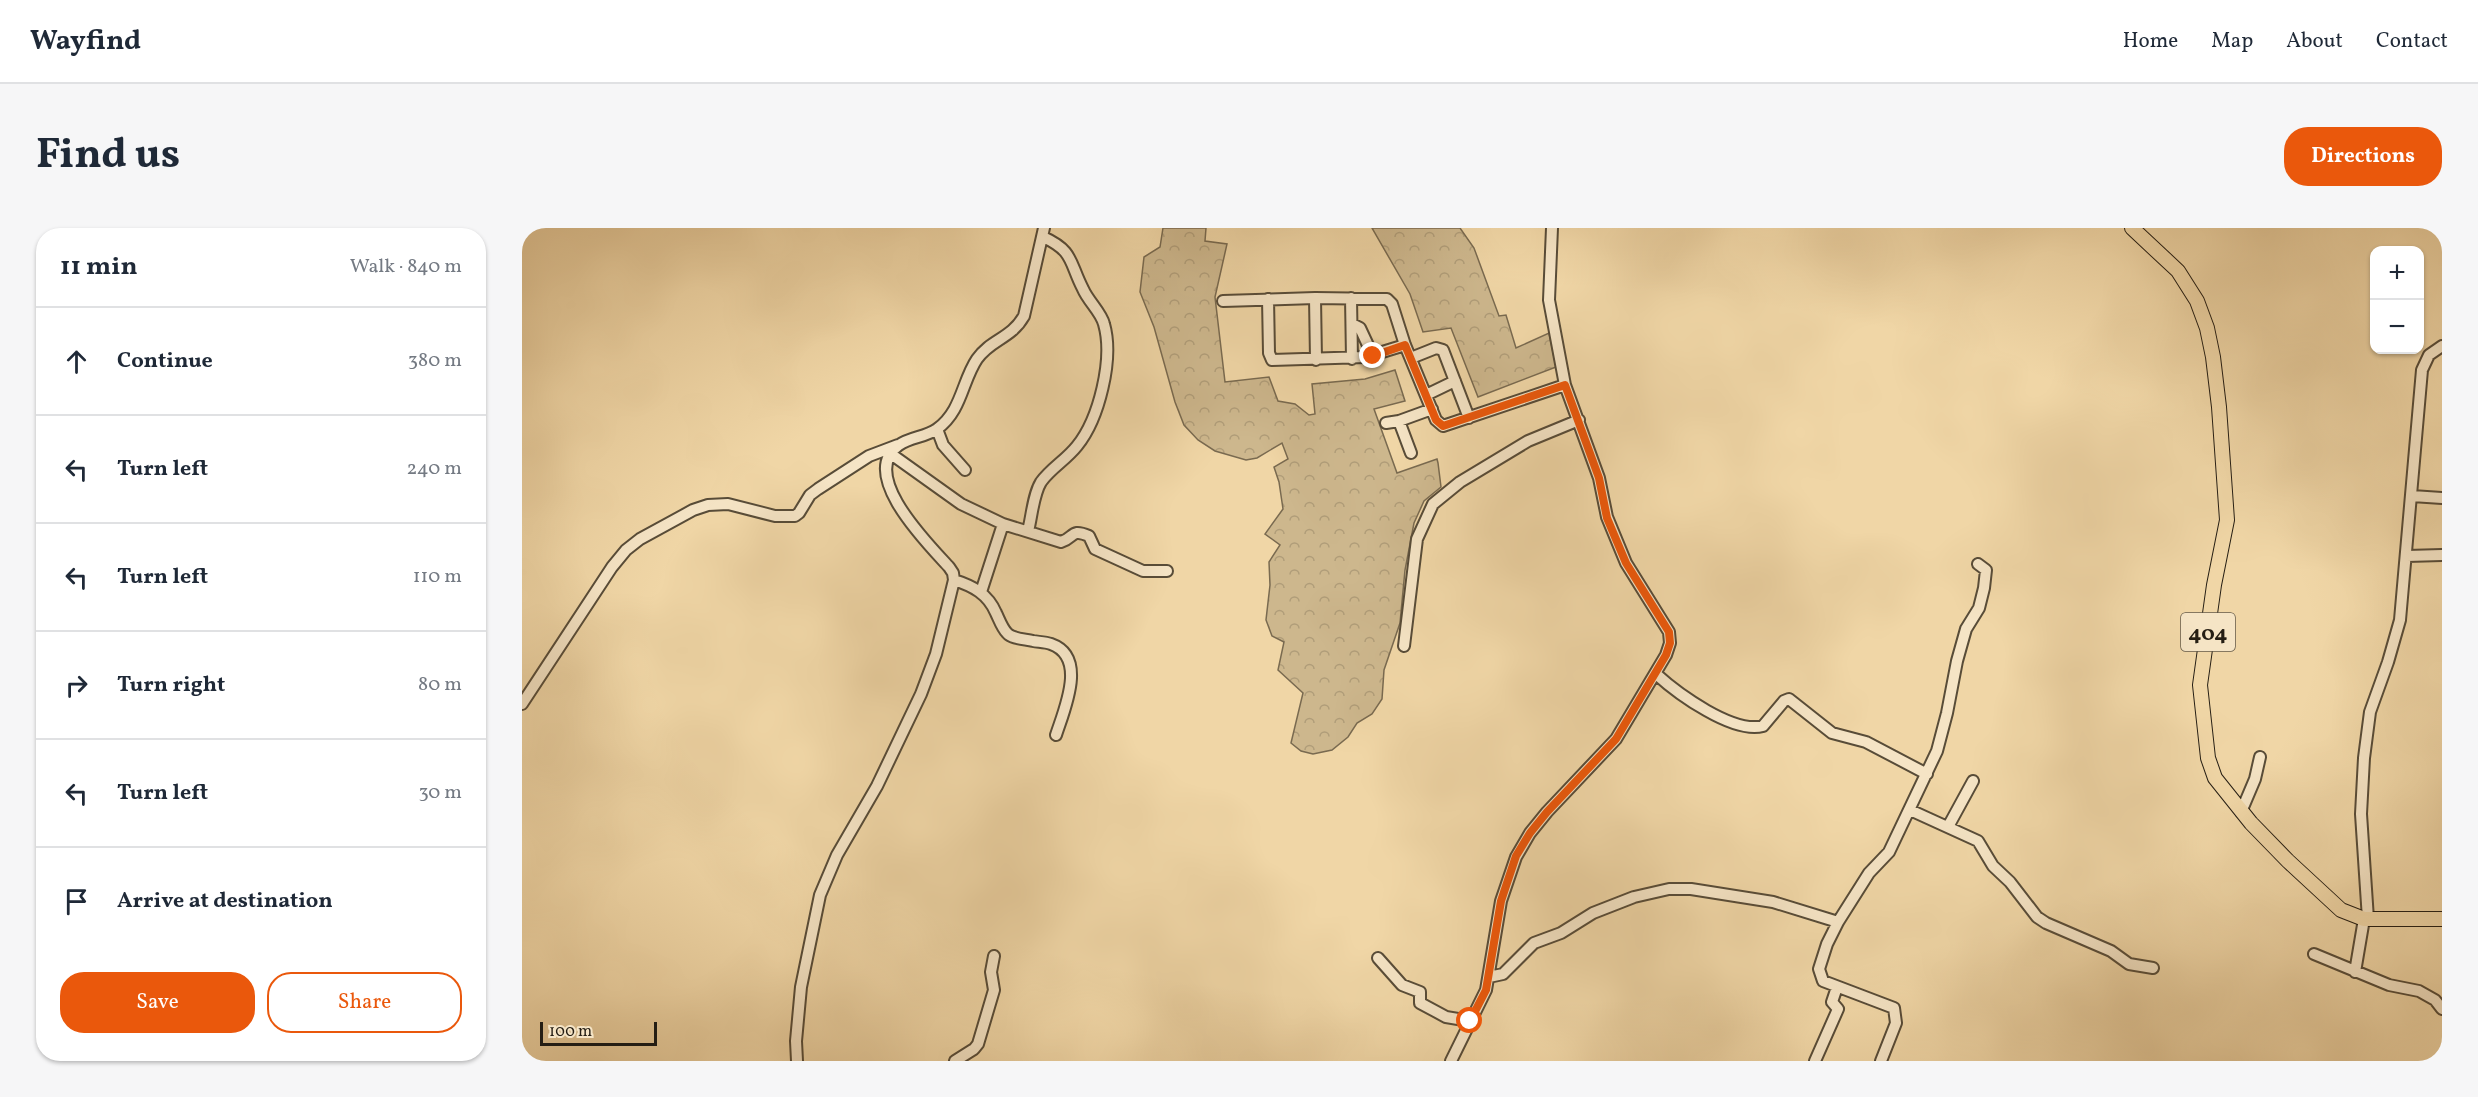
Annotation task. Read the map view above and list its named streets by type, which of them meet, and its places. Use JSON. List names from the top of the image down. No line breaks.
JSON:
{"streets":{"main road":["404"]},"scale_bar":"100 m","page":{"header":"Wayfind","nav":["Home","Map","About","Contact"],"title":"Find us","buttons":["Directions",["Save","Share"]],"heading":["11 min","Walk · 840 m"],"map_buttons":["+","−"],"list":[["Continue","380 m"],["Turn left","240 m"],["Turn left","110 m"],["Turn right","80 m"],["Turn left","30 m"],"Arrive at destination"],"scale":"100 m"}}
